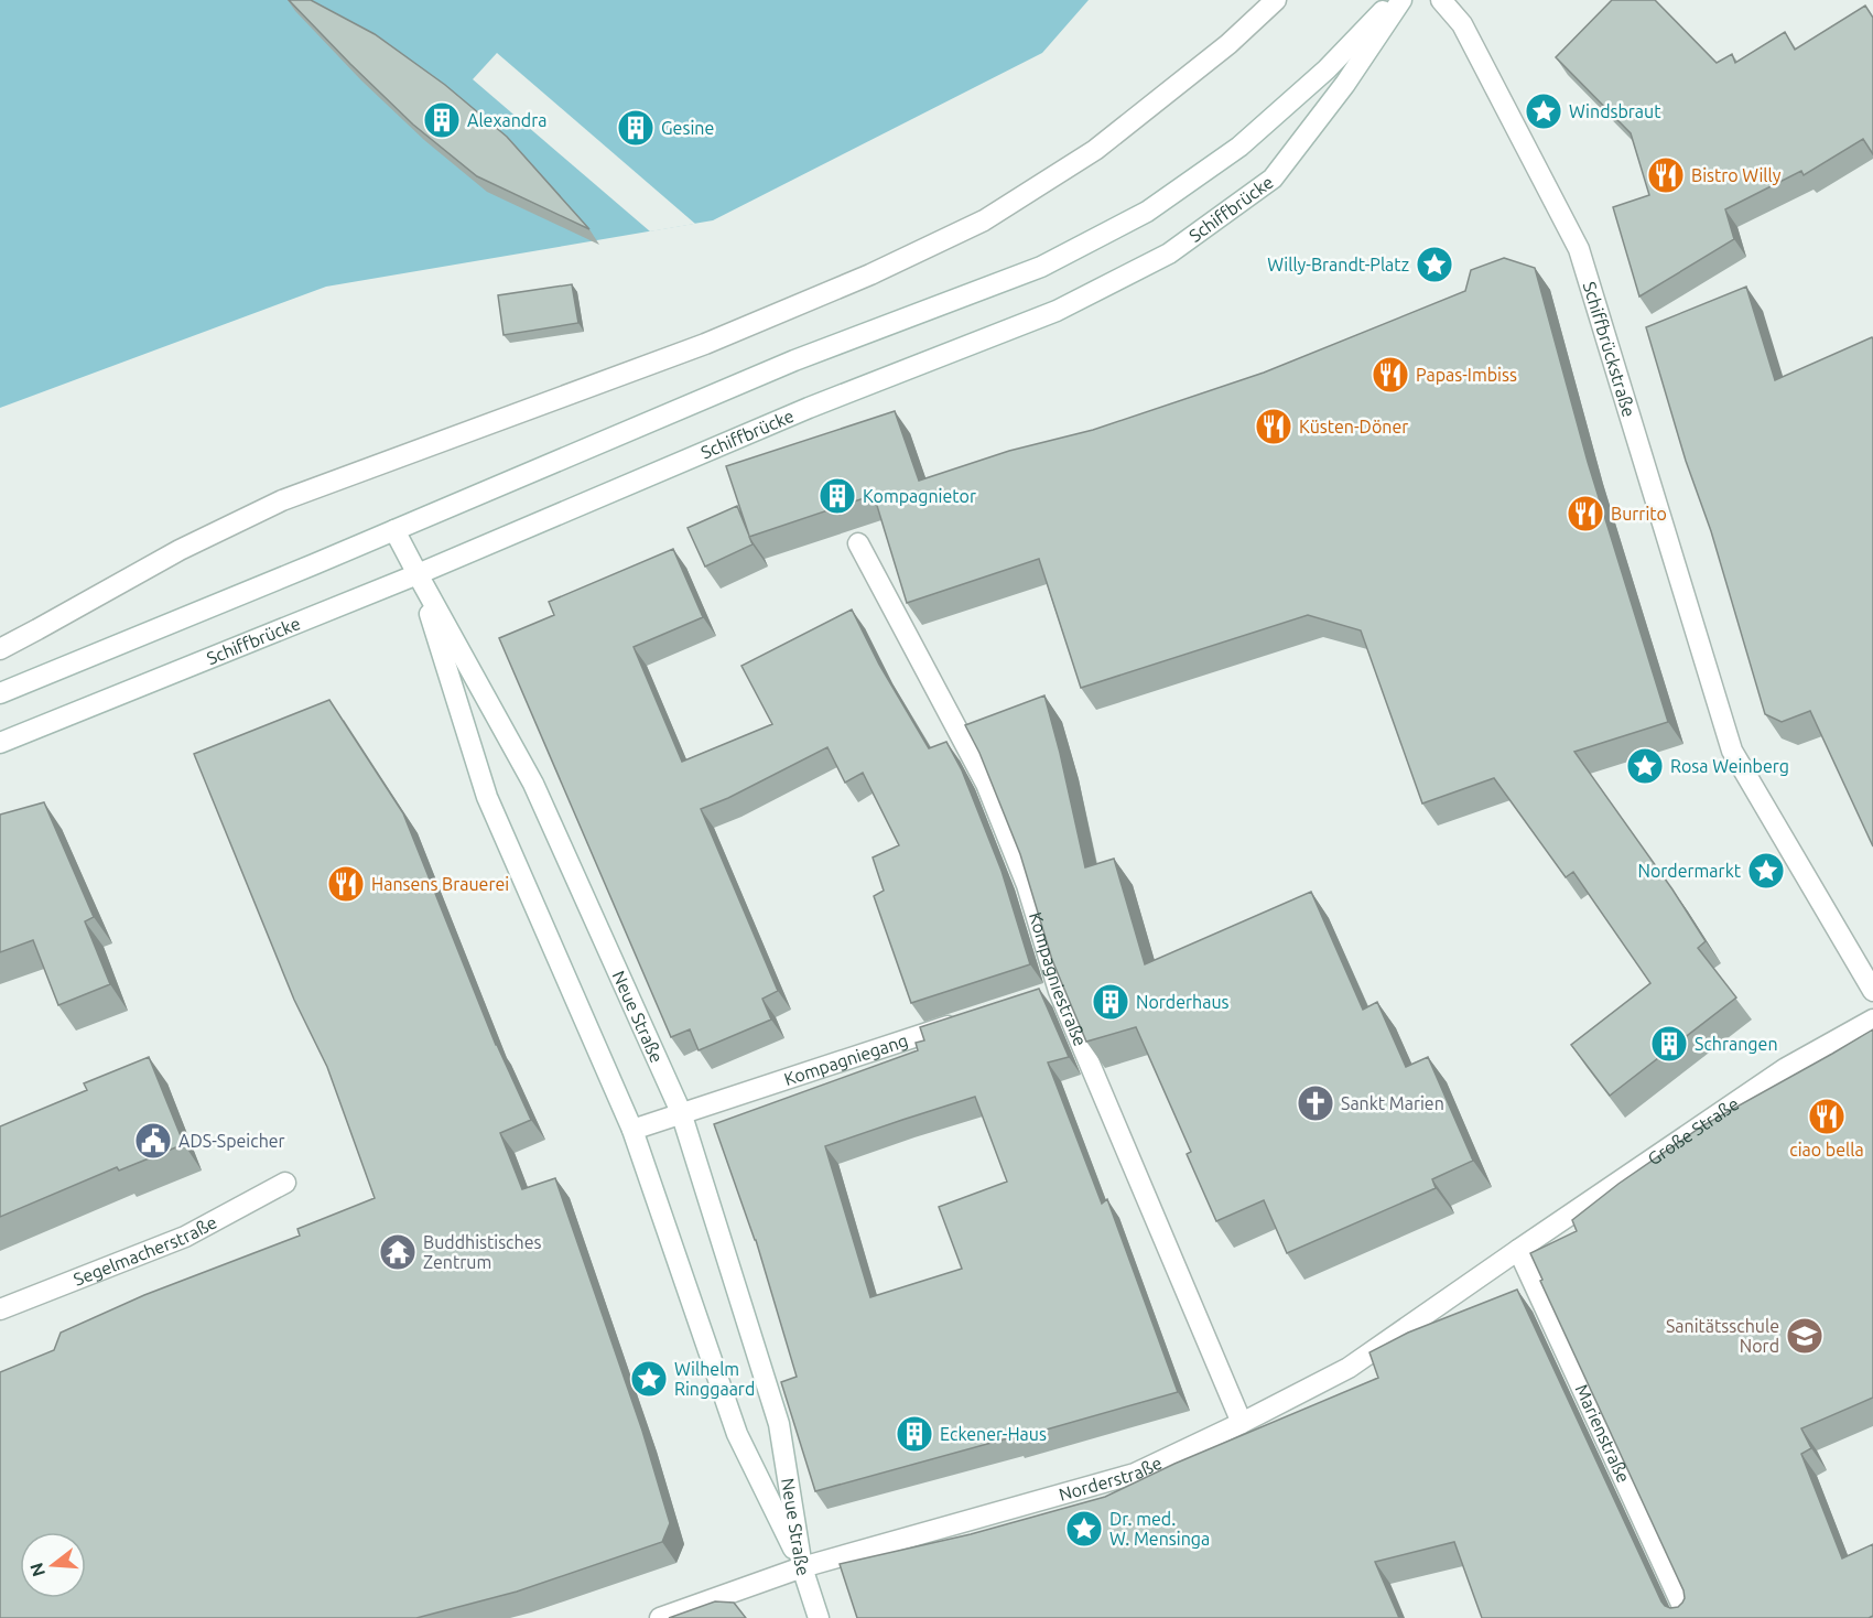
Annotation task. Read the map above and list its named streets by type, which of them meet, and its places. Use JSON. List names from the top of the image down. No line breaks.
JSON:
{"streets":{"main road":["Schiffbrücke","Schiffbrückstraße","Kompagniestraße","Neue Straße","Kompagniegang","Große Straße","Segelmacherstraße","Marienstraße","Norderstraße"]},"crossings":[["Schiffbrücke","Neue Straße"],["Kompagniestraße","Norderstraße"],["Neue Straße","Kompagniegang"],["Neue Straße","Norderstraße"],["Große Straße","Marienstraße"],["Große Straße","Norderstraße"],["Marienstraße","Norderstraße"]],"places":{"place":["Windsbraut","Willy-Brandt-Platz","Rosa Weinberg","Nordermarkt","Wilhelm Ringgaard","Dr. med. W. Mensinga"],"building":["Alexandra","Gesine","Kompagnietor","Norderhaus","Schrangen","Eckener-Haus"],"restaurant":["Bistro Willy","Papas-Imbiss","Küsten-Döner","Burrito","Hansens Brauerei","ciao bella"],"church":["Sankt Marien"],"public building":["ADS-Speicher"],"temple":["Buddhistisches Zentrum"],"school or university":["Sanitätsschule Nord"]},"north":"left"}
